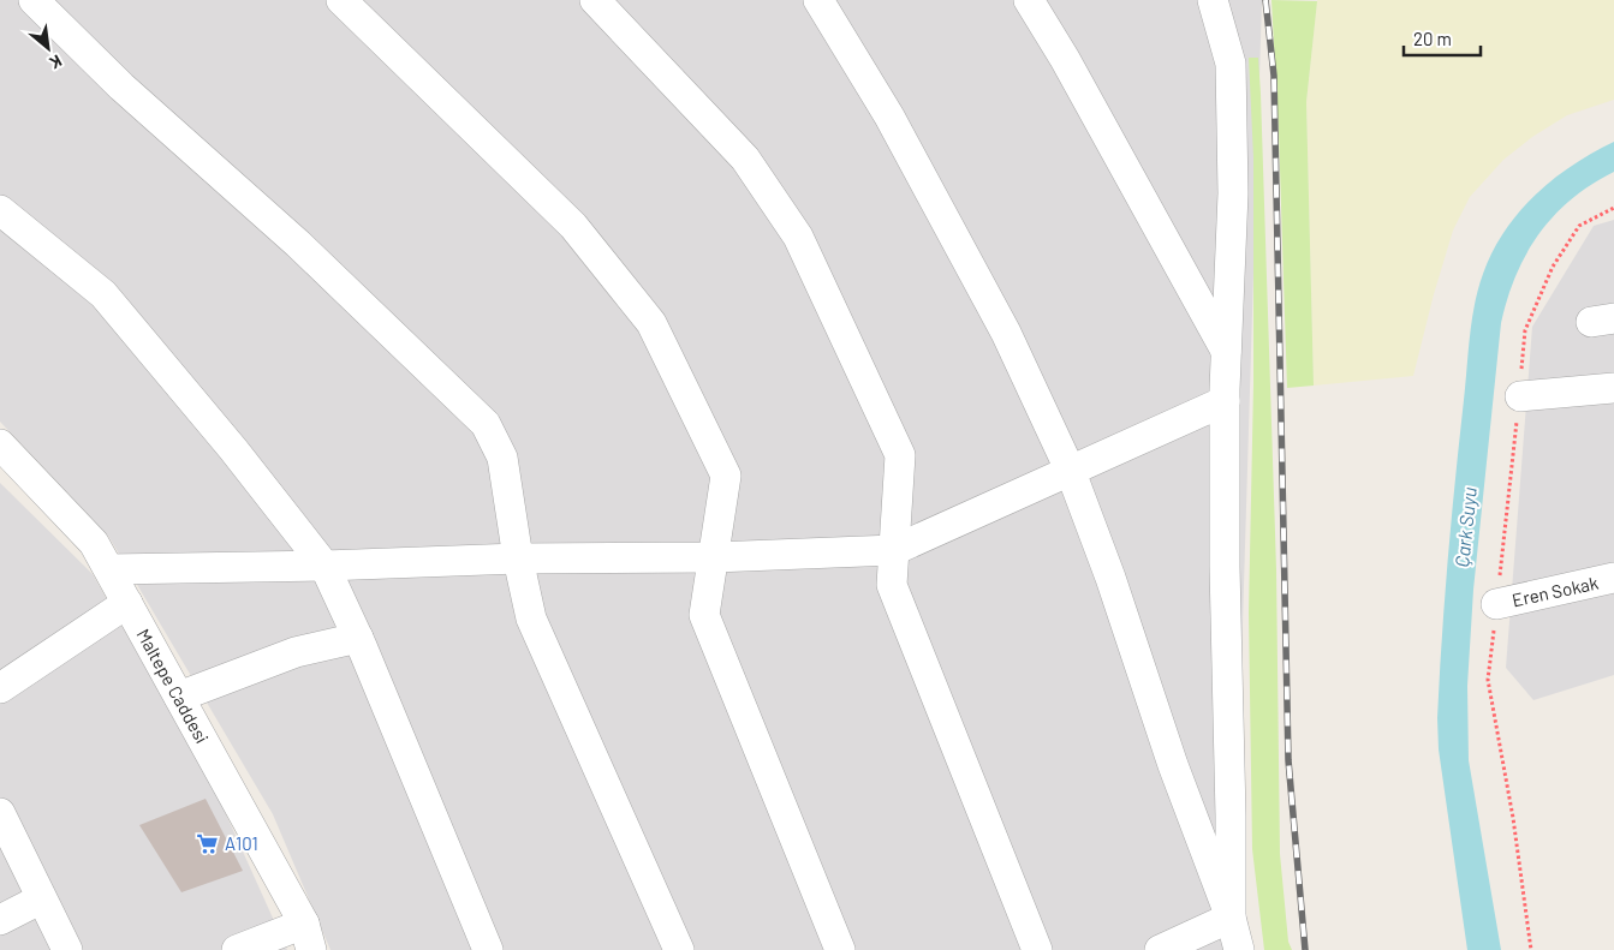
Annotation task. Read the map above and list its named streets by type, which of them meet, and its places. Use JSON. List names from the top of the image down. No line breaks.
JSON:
{"streets":{"street":["Eren Sokak","Maltepe Caddesi"]},"water":["Çark Suyu"],"places":{"supermarket":["A101"]},"scale_bar":"20 m","north":"bottom right"}
